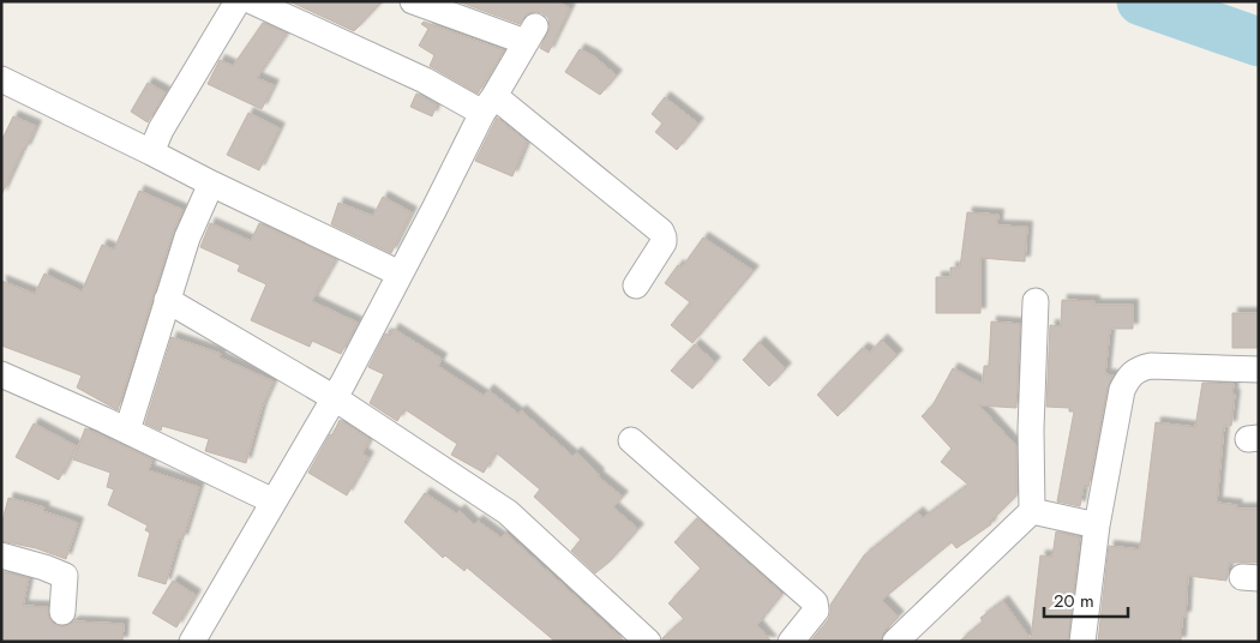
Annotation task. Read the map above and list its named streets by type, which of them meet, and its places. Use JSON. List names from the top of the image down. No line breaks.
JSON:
{"scale_bar":"20 m"}
